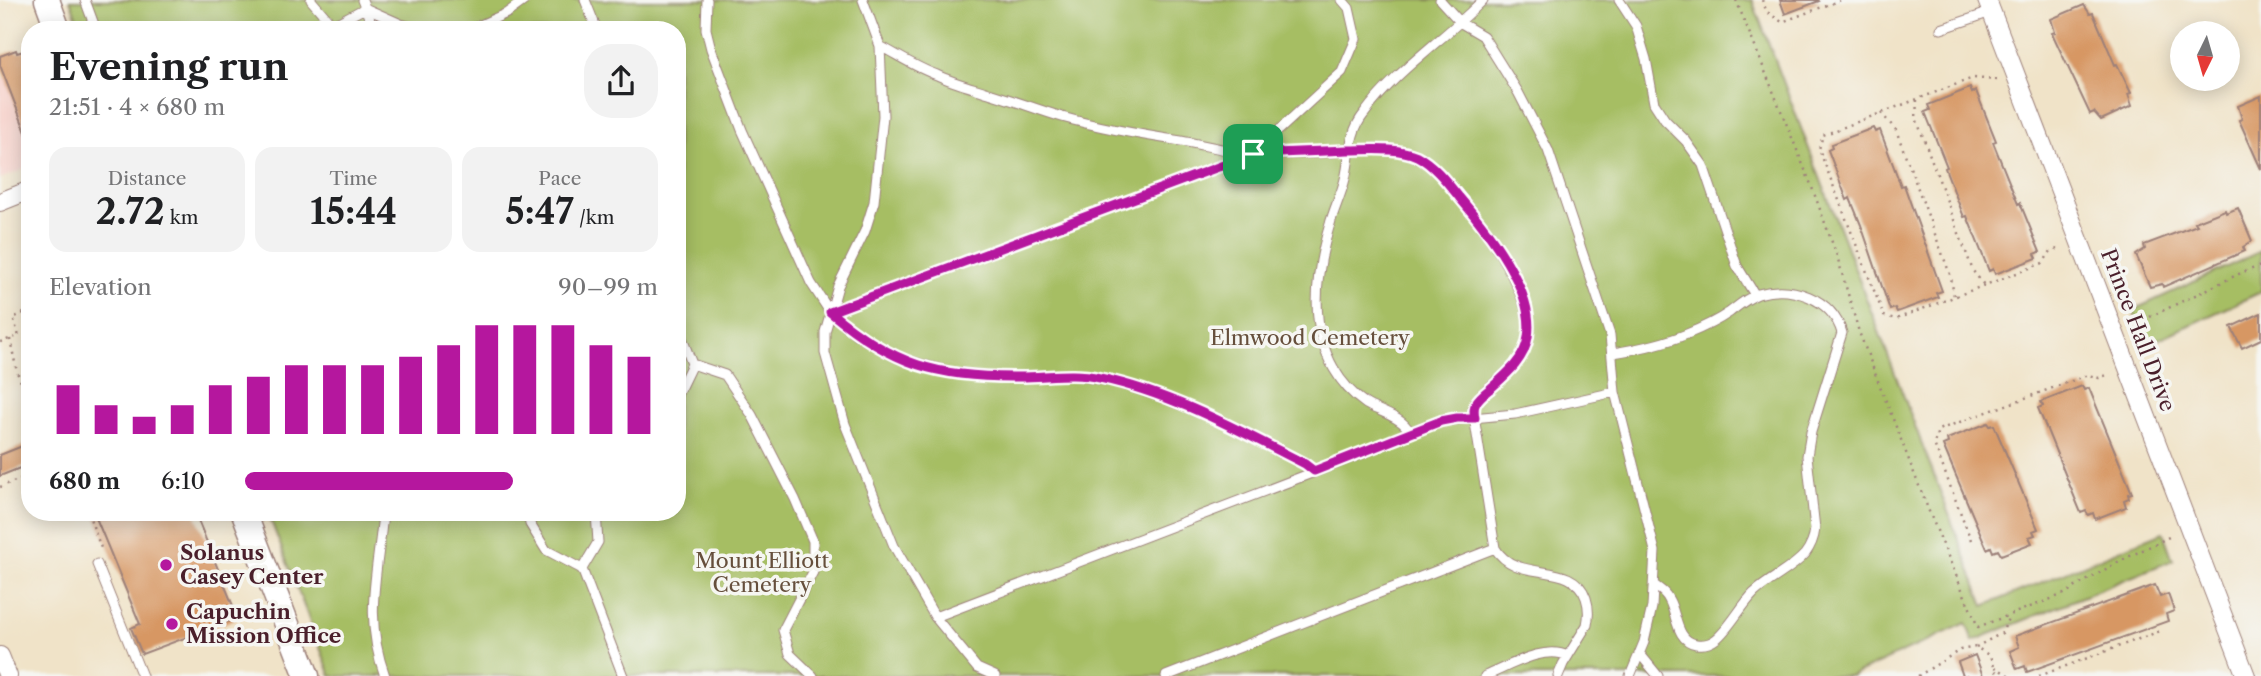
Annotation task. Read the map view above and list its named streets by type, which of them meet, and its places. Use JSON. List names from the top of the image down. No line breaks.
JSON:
{"streets":{"street":["Prince Hall Drive"]},"parks":["Elmwood Cemetery","Mount Elliott Cemetery"],"places":["Solanus Casey Center","Capuchin Mission Office"],"north":"bottom","page":{"heading":["Evening run","21:51 · 4 × 680 m"],"stats":[["Distance","2.72 km"],["Time","15:44"],["Pace","5:47 /km"]],"chart":["Elevation","90–99 m"],"list":[{"name":"680 m","note":"6:10"}]}}
